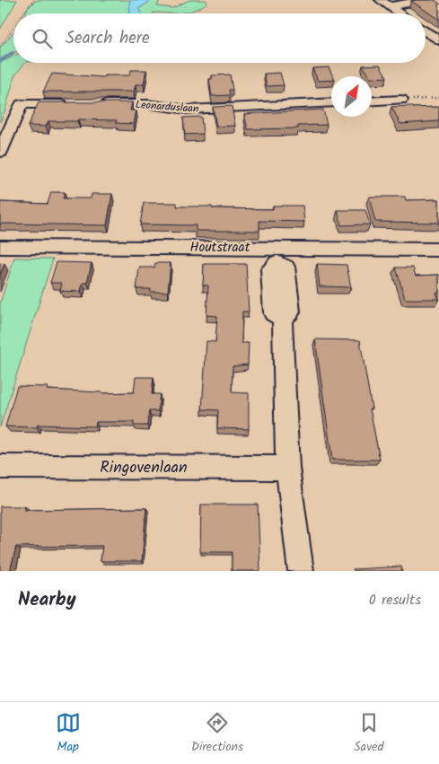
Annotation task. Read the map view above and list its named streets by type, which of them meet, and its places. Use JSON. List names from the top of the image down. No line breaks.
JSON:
{"streets":{"street":["Leonarduslaan","Houtstraat","Ringovenlaan"]},"north":"top right","page":{"search":"Search here","heading":["Nearby","0 results"],"nav":["Map","Directions","Saved"]}}
